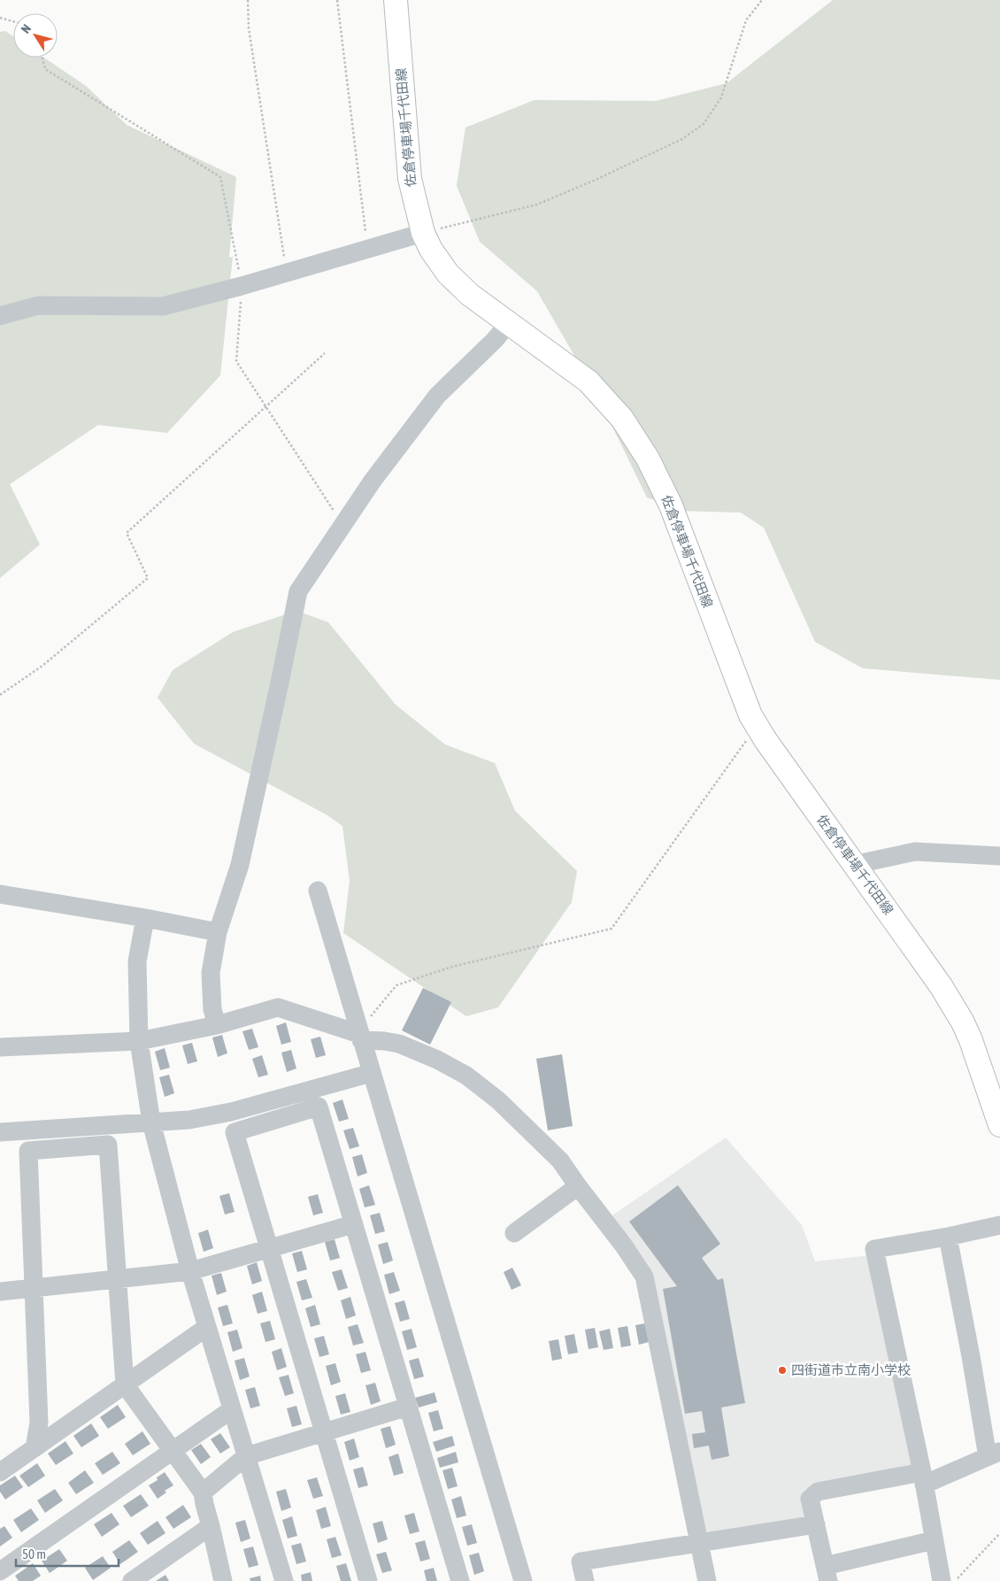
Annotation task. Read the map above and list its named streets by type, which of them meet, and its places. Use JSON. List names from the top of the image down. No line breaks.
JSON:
{"streets":{"main road":["佐倉停車場千代田線"]},"places":["四街道市立南小学校"],"scale_bar":"50 m","north":"top left"}
